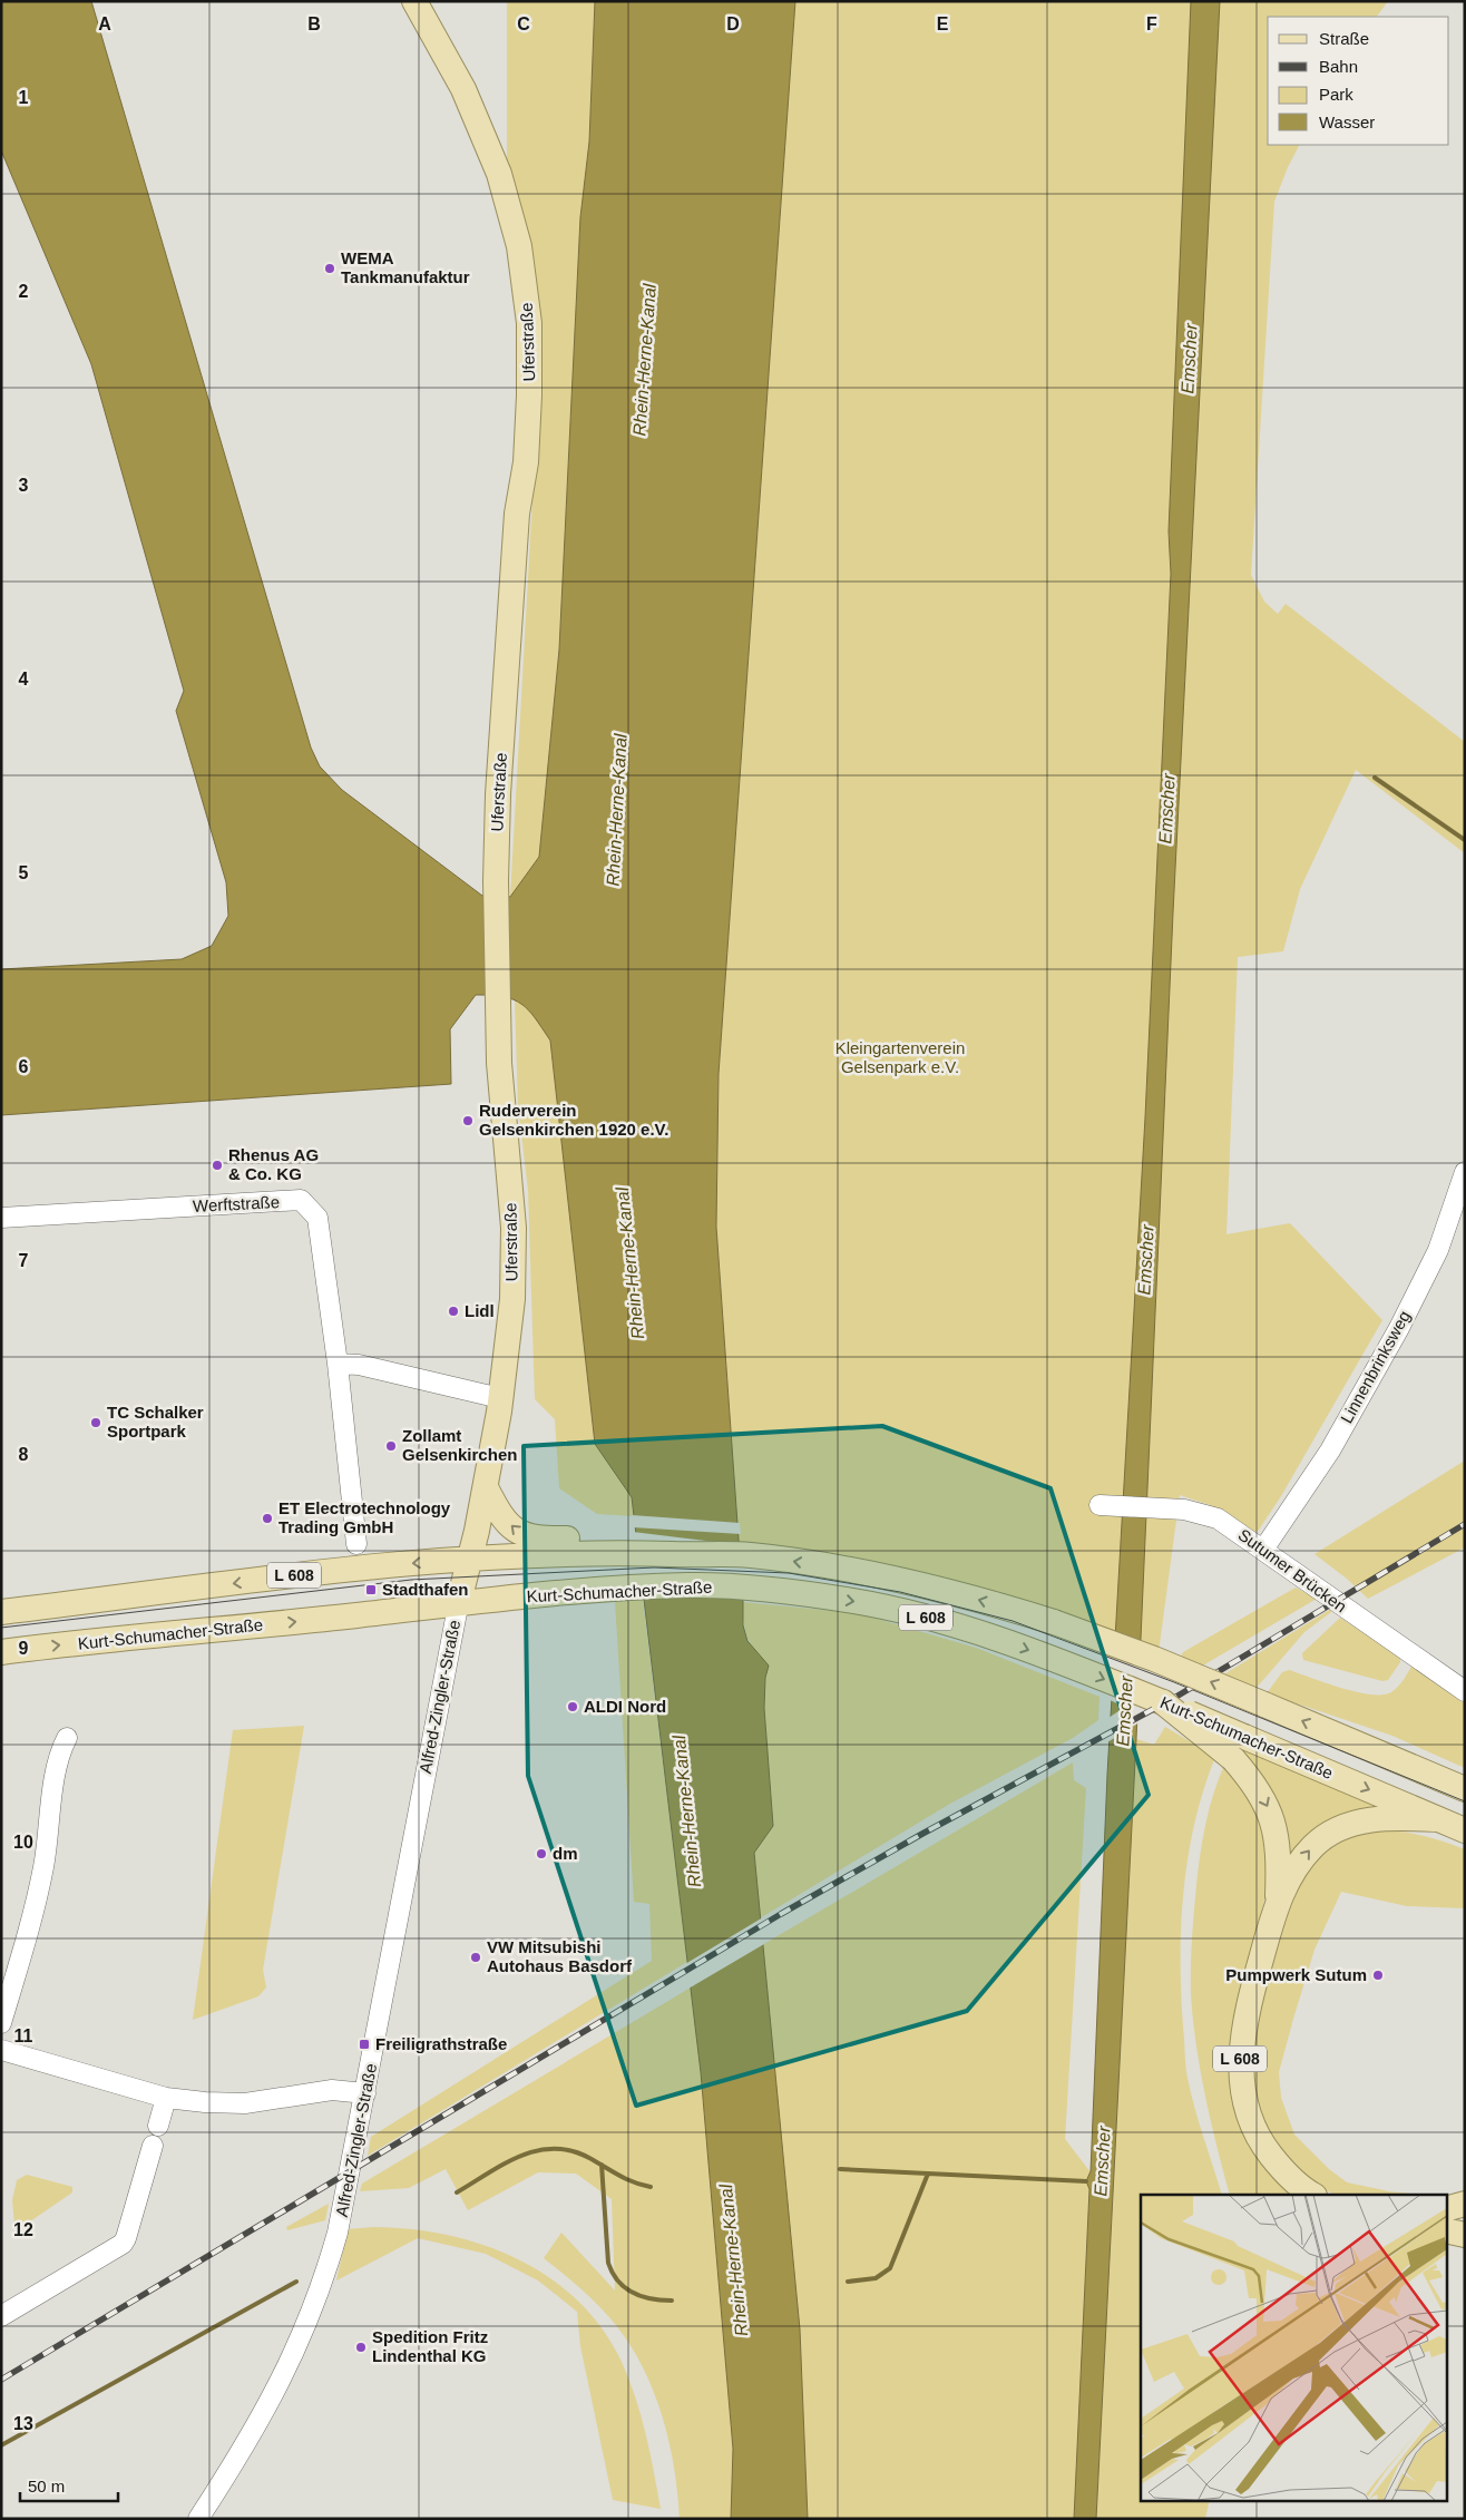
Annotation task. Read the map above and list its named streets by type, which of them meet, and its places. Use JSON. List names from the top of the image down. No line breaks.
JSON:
{"streets":{"main road":["Uferstraße","L 608","Kurt-Schumacher-Straße"],"street":["Werftstraße","Linnenbrinksweg","Sutumer Brücken","Alfred-Zingler-Straße"]},"crossings":[["Uferstraße","Kurt-Schumacher-Straße"],["Uferstraße","Alfred-Zingler-Straße"],["Linnenbrinksweg","Sutumer Brücken"],["L 608","Kurt-Schumacher-Straße"],["Kurt-Schumacher-Straße","Alfred-Zingler-Straße"]],"water":["Emscher","Rhein-Herne-Kanal"],"parks":["Kleingartenverein Gelsenpark e.V."],"places":{"other":["WEMA Tankmanufaktur","Ruderverein Gelsenkirchen 1920 e.V.","Rhenus AG & Co. KG","Lidl","TC Schalker Sportpark","Zollamt Gelsenkirchen","ET Electrotechnology Trading GmbH","ALDI Nord","dm","VW Mitsubishi Autohaus Basdorf","Pumpwerk Sutum","Spedition Fritz Lindenthal KG"],"transit":["Stadthafen","Freiligrathstraße"]},"legend":["Straße","Bahn","Park","Wasser"],"scale_bar":"50 m","grid":{"columns":["A","B","C","D","E","F"],"rows":["1","2","3","4","5","6","7","8","9","10","11","12","13"]}}
